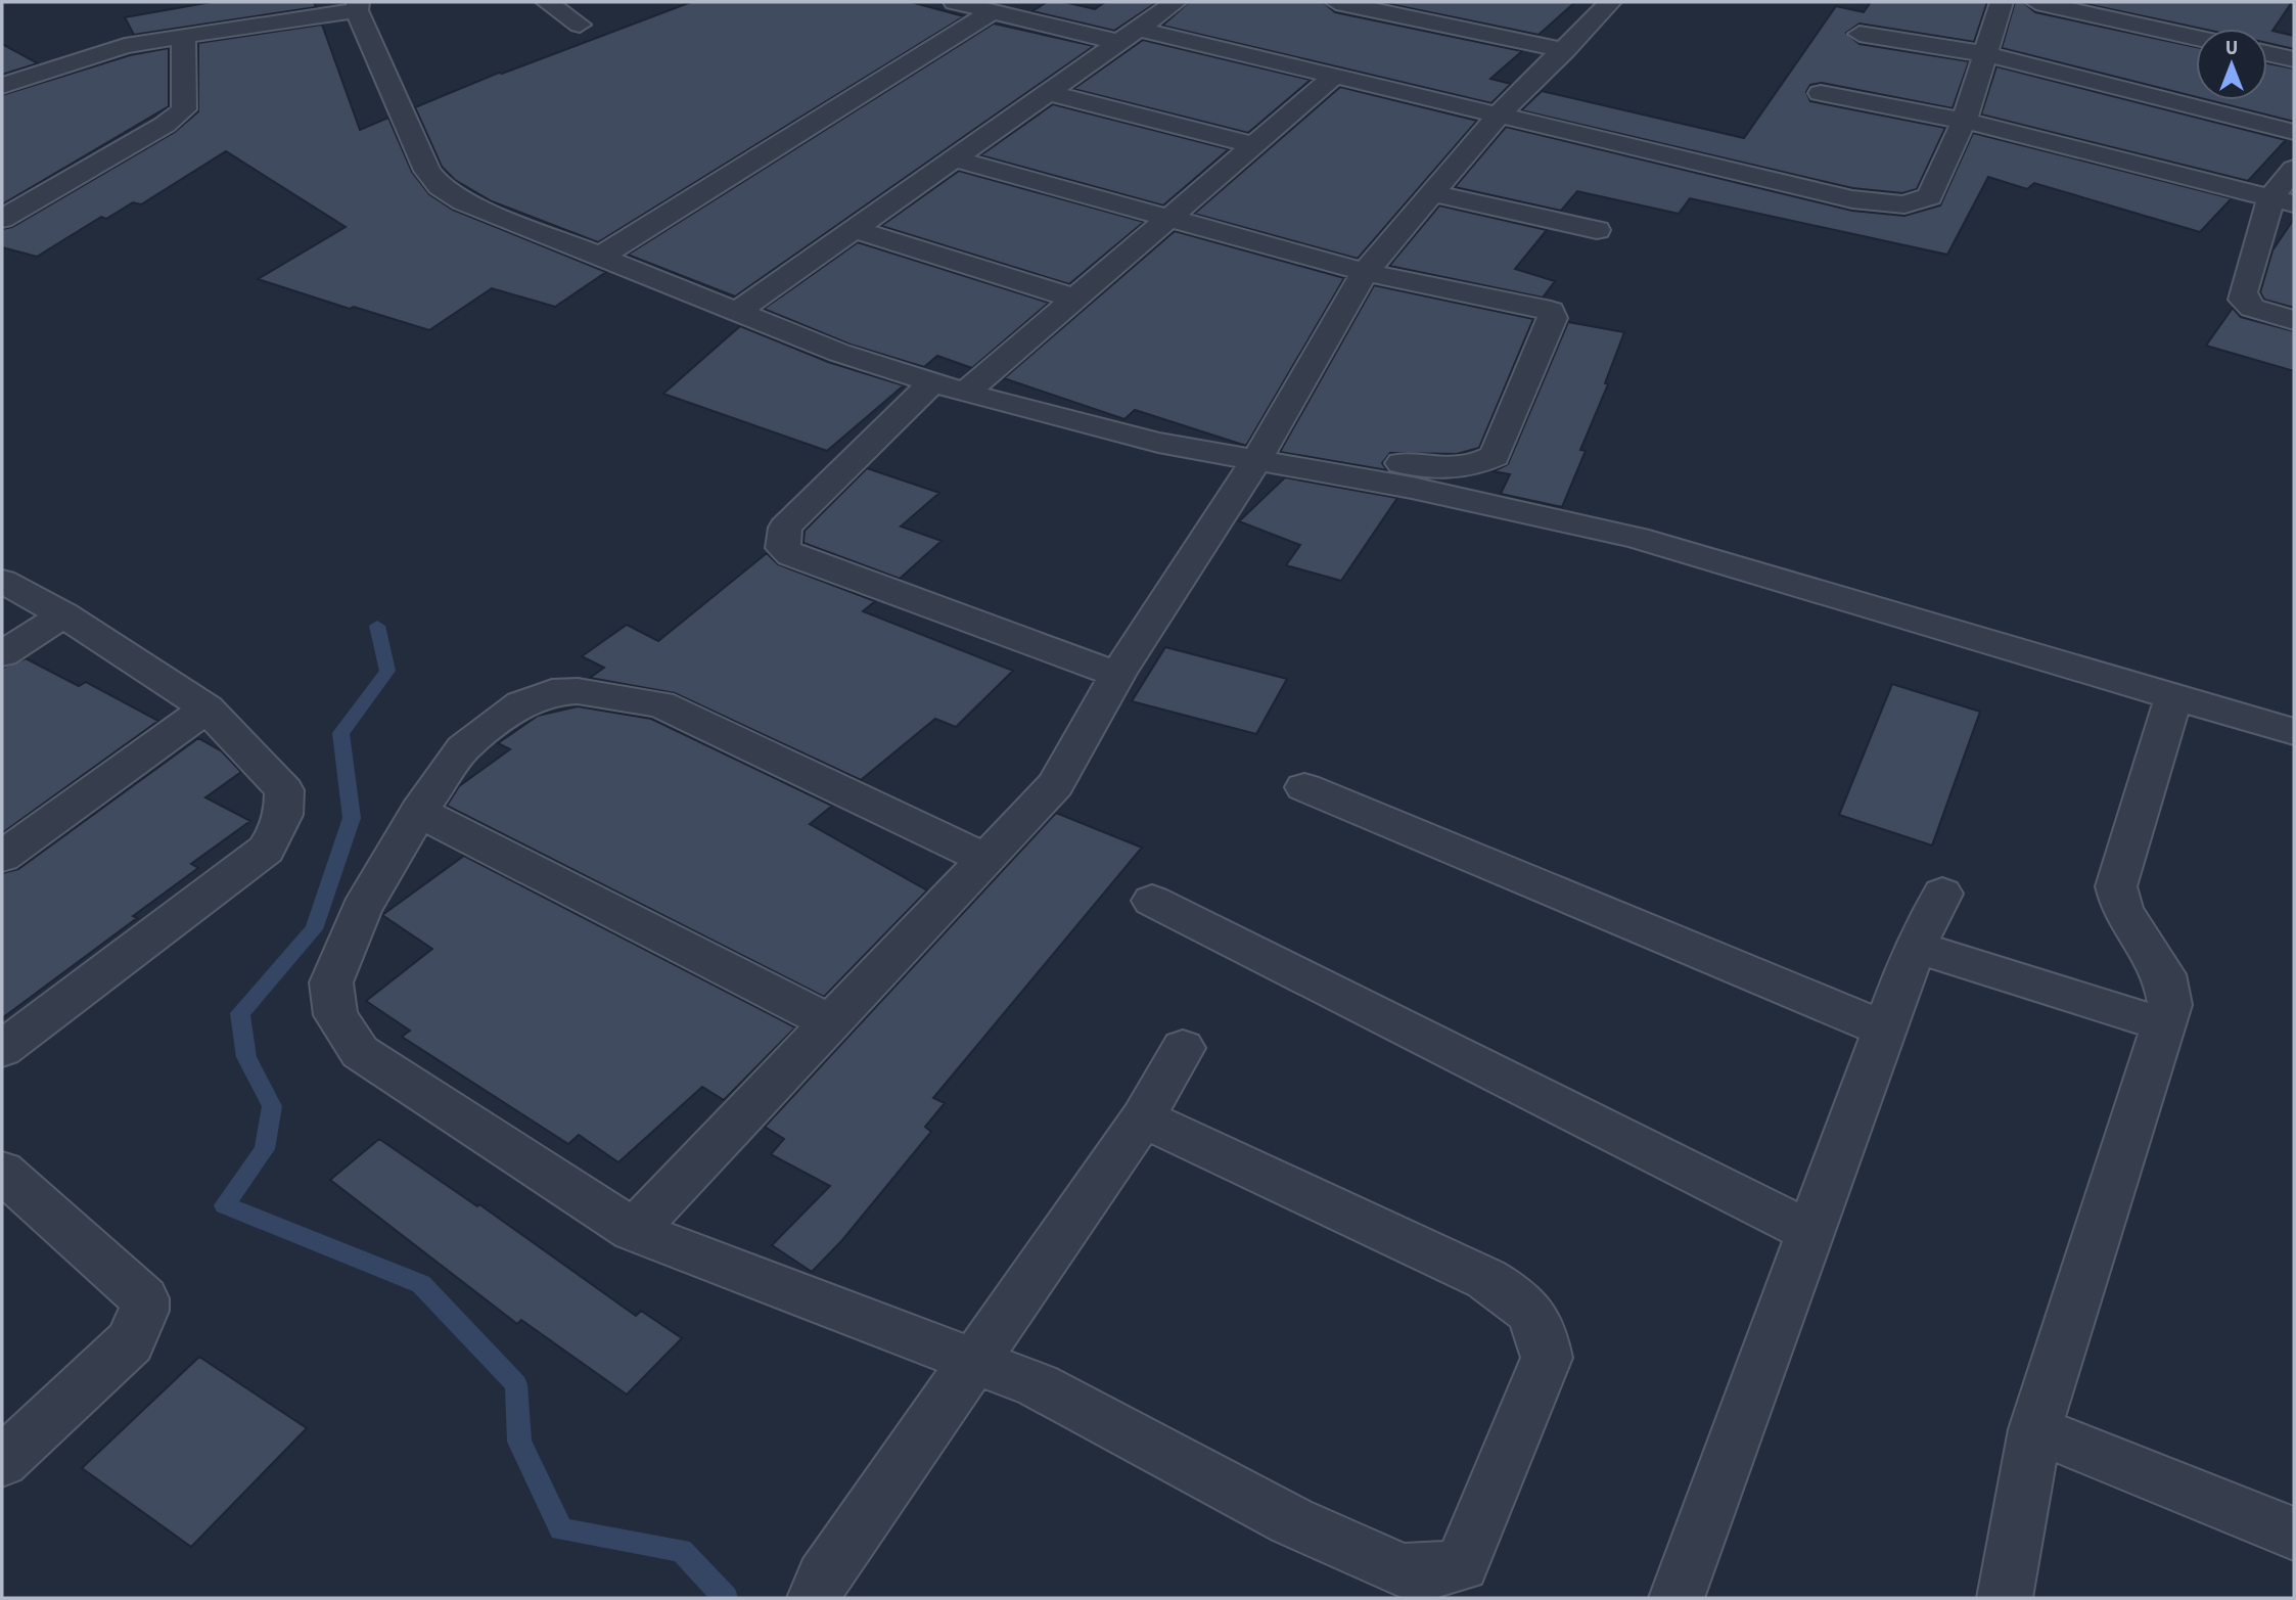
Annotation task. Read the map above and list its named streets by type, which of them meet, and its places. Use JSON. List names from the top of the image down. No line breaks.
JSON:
{"north":"top"}
